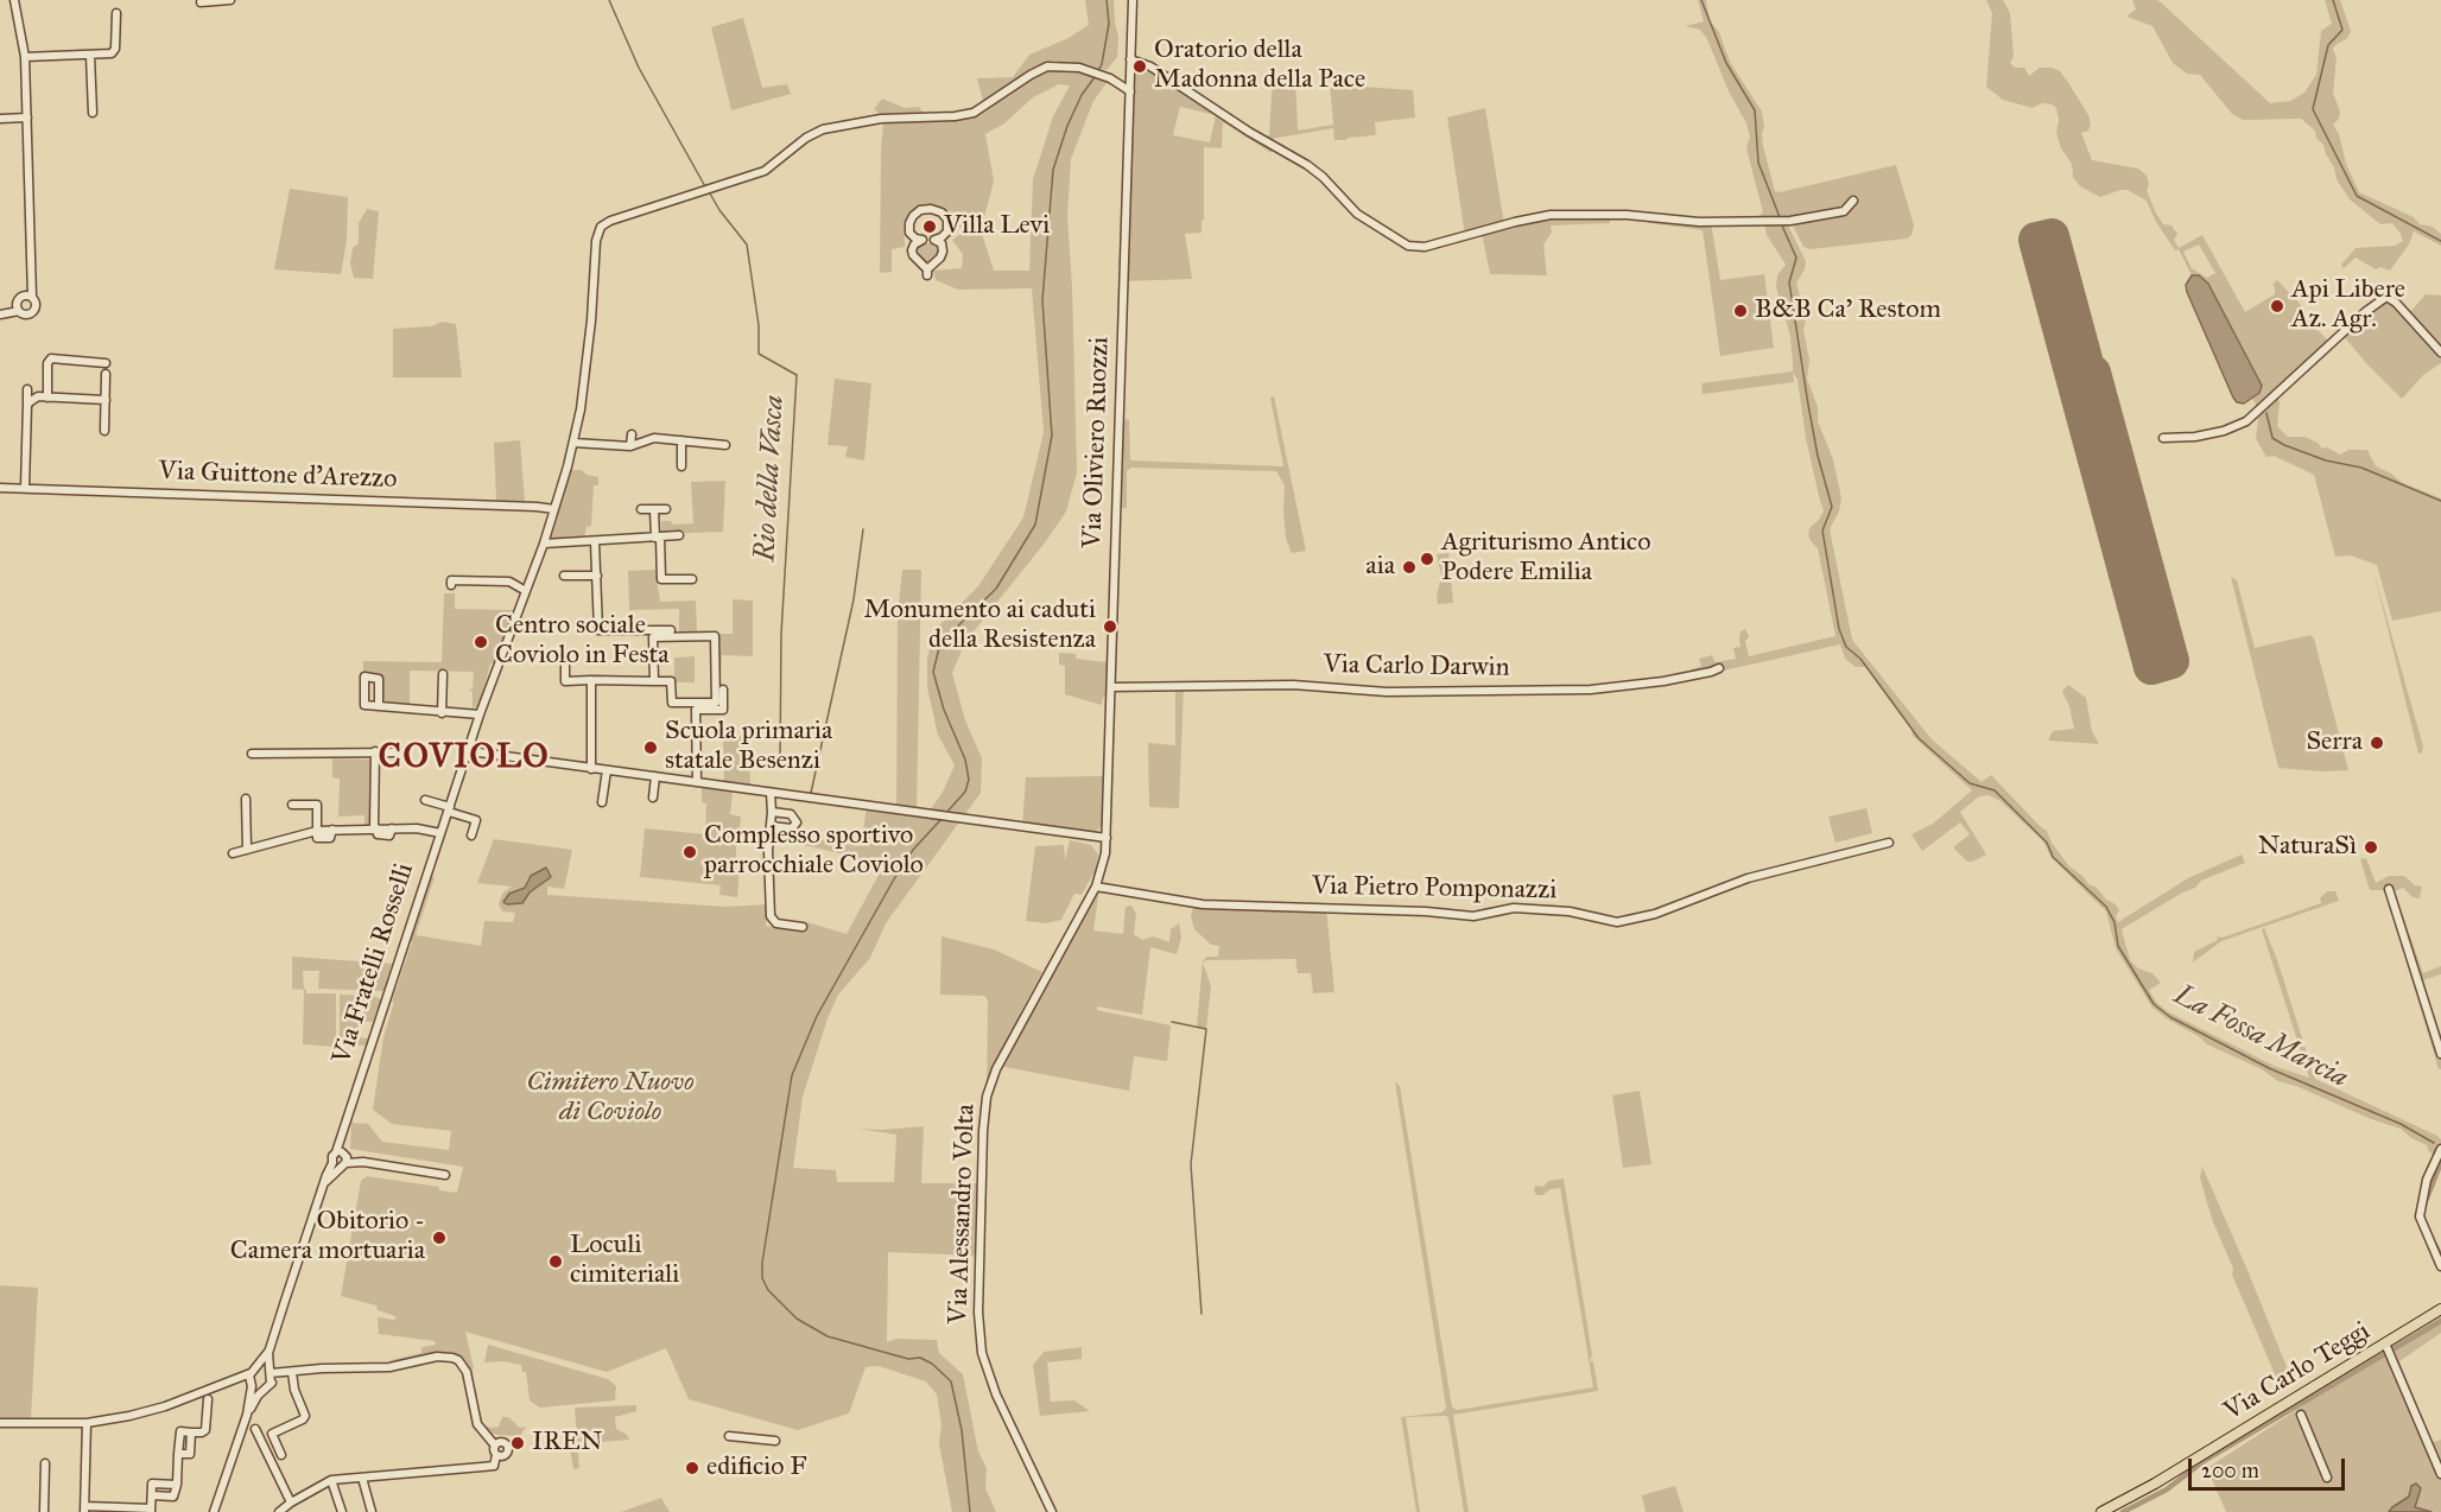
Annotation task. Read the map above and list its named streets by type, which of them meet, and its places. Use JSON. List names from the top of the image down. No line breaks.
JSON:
{"streets":{"main road":["Via Carlo Teggi"],"street":["Via Oliviero Ruozzi","Via Guittone d'Arezzo","Via Carlo Darwin","Via Pietro Pomponazzi","Via Fratelli Rosselli","Via Alessandro Volta"]},"crossings":[["Via Oliviero Ruozzi","Via Carlo Darwin"],["Via Oliviero Ruozzi","Via Pietro Pomponazzi"],["Via Oliviero Ruozzi","Via Fratelli Rosselli"],["Via Oliviero Ruozzi","Via Alessandro Volta"],["Via Guittone d'Arezzo","Via Fratelli Rosselli"],["Via Pietro Pomponazzi","Via Alessandro Volta"]],"districts":["COVIOLO"],"water":["Rio della Vasca","La Fossa Marcia"],"parks":["Cimitero Nuovo di Coviolo"],"places":["Oratorio della Madonna della Pace","Villa Levi","Api Libere Az. Agr.","B&B Ca' Restom","Agriturismo Antico Podere Emilia","aia","Monumento ai caduti della Resistenza","Centro sociale Coviolo in Festa","Serra","Scuola primaria statale Besenzi","NaturaSì","Complesso sportivo parrocchiale Coviolo","Obitorio - Camera mortuaria","Loculi cimiteriali","IREN","edificio F"],"scale_bar":"200 m"}
